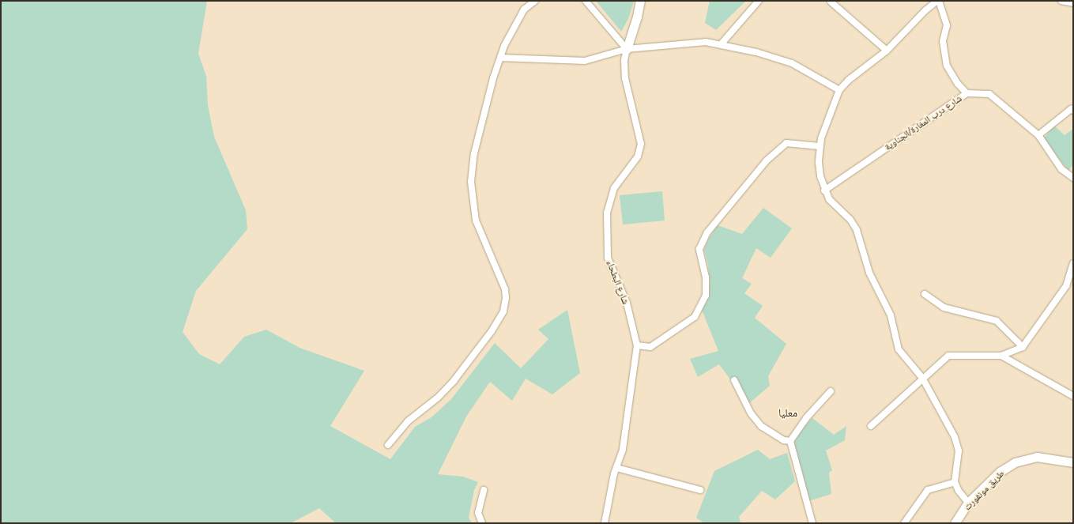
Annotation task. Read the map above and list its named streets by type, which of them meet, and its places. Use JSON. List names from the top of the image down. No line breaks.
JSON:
{"streets":{"main road":["طريق مونفورت"],"street":["شارع درب المغارة/الجناوية","شارع البطحاء"]},"districts":["معليا"]}
